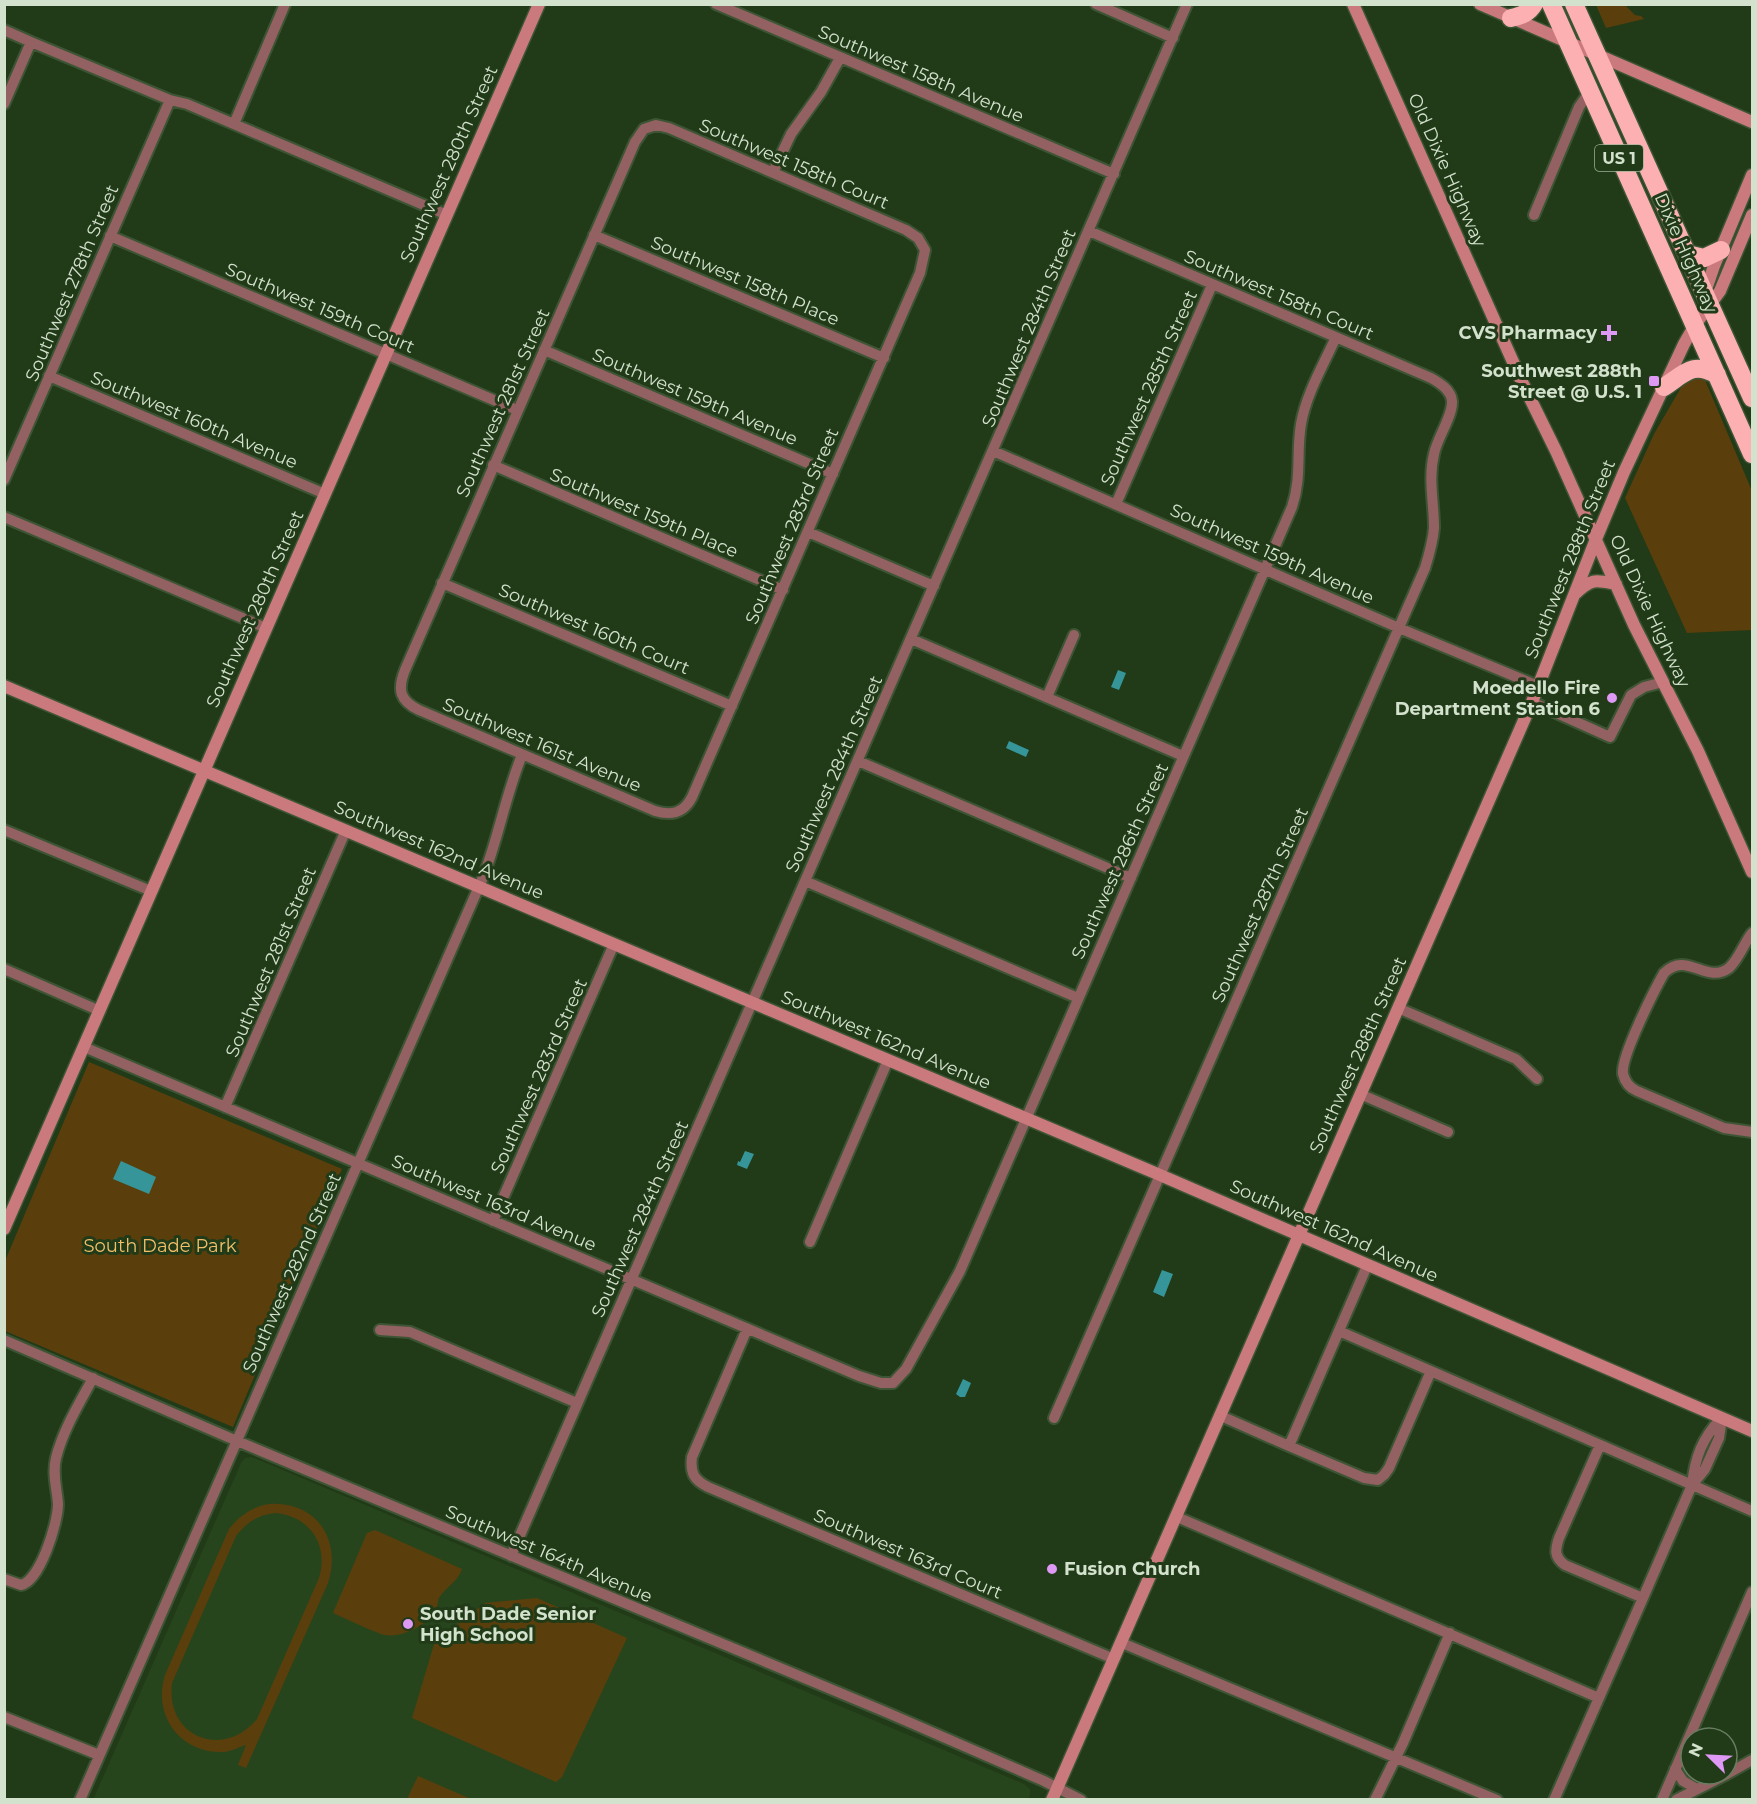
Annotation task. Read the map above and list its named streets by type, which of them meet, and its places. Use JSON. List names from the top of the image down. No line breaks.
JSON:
{"streets":{"highway":["US 1","Dixie Highway"],"street":["Southwest 158th Avenue","Southwest 280th Street","Southwest 158th Court","Old Dixie Highway","Southwest 158th Place","Southwest 278th Street","Southwest 159th Court","Southwest 284th Street","Southwest 285th Street","Southwest 159th Avenue","Southwest 281st Street","Southwest 160th Avenue","Southwest 159th Place","Southwest 283rd Street","Southwest 288th Street","Southwest 160th Court","Southwest 161st Avenue","Southwest 162nd Avenue","Southwest 286th Street","Southwest 287th Street","Southwest 163rd Avenue","Southwest 282nd Street","Southwest 164th Avenue","Southwest 163rd Court"]},"crossings":[["Southwest 158th Avenue","Southwest 284th Street"],["Southwest 280th Street","Southwest 159th Court"],["Southwest 280th Street","Southwest 160th Avenue"],["Southwest 280th Street","Southwest 162nd Avenue"],["Southwest 280th Street","Southwest 163rd Avenue"],["Southwest 158th Court","Southwest 284th Street"],["Southwest 158th Court","Southwest 285th Street"],["Southwest 158th Court","Southwest 281st Street"],["Southwest 158th Court","Southwest 283rd Street"],["Southwest 158th Court","Southwest 286th Street"],["Southwest 158th Court","Southwest 287th Street"],["Old Dixie Highway","Southwest 288th Street"],["Dixie Highway","Southwest 288th Street"],["Southwest 158th Place","Southwest 281st Street"],["Southwest 158th Place","Southwest 283rd Street"],["Southwest 278th Street","Southwest 159th Court"],["Southwest 278th Street","Southwest 160th Avenue"],["Southwest 159th Court","Southwest 281st Street"],["Southwest 284th Street","Southwest 159th Avenue"],["Southwest 284th Street","Southwest 162nd Avenue"],["Southwest 284th Street","Southwest 163rd Avenue"],["Southwest 284th Street","Southwest 164th Avenue"],["Southwest 285th Street","Southwest 159th Avenue"],["Southwest 159th Avenue","Southwest 281st Street"],["Southwest 159th Avenue","Southwest 283rd Street"],["Southwest 159th Avenue","Southwest 288th Street"],["Southwest 159th Avenue","Southwest 286th Street"],["Southwest 159th Avenue","Southwest 287th Street"],["Southwest 281st Street","Southwest 159th Place"],["Southwest 281st Street","Southwest 160th Court"],["Southwest 281st Street","Southwest 161st Avenue"],["Southwest 281st Street","Southwest 162nd Avenue"],["Southwest 281st Street","Southwest 163rd Avenue"],["Southwest 159th Place","Southwest 283rd Street"],["Southwest 283rd Street","Southwest 160th Court"],["Southwest 283rd Street","Southwest 161st Avenue"],["Southwest 283rd Street","Southwest 162nd Avenue"],["Southwest 283rd Street","Southwest 163rd Avenue"],["Southwest 288th Street","Southwest 162nd Avenue"],["Southwest 288th Street","Southwest 164th Avenue"],["Southwest 288th Street","Southwest 163rd Court"],["Southwest 161st Avenue","Southwest 282nd Street"],["Southwest 162nd Avenue","Southwest 286th Street"],["Southwest 162nd Avenue","Southwest 287th Street"],["Southwest 162nd Avenue","Southwest 282nd Street"],["Southwest 286th Street","Southwest 163rd Avenue"],["Southwest 163rd Avenue","Southwest 282nd Street"],["Southwest 163rd Avenue","Southwest 163rd Court"],["Southwest 282nd Street","Southwest 164th Avenue"]],"parks":["South Dade Park"],"places":{"health":["CVS Pharmacy"],"transit":["Southwest 288th Street @ U.S. 1"],"other":["Moedello Fire Department Station 6","Fusion Church","South Dade Senior High School"]},"north":"top left"}
